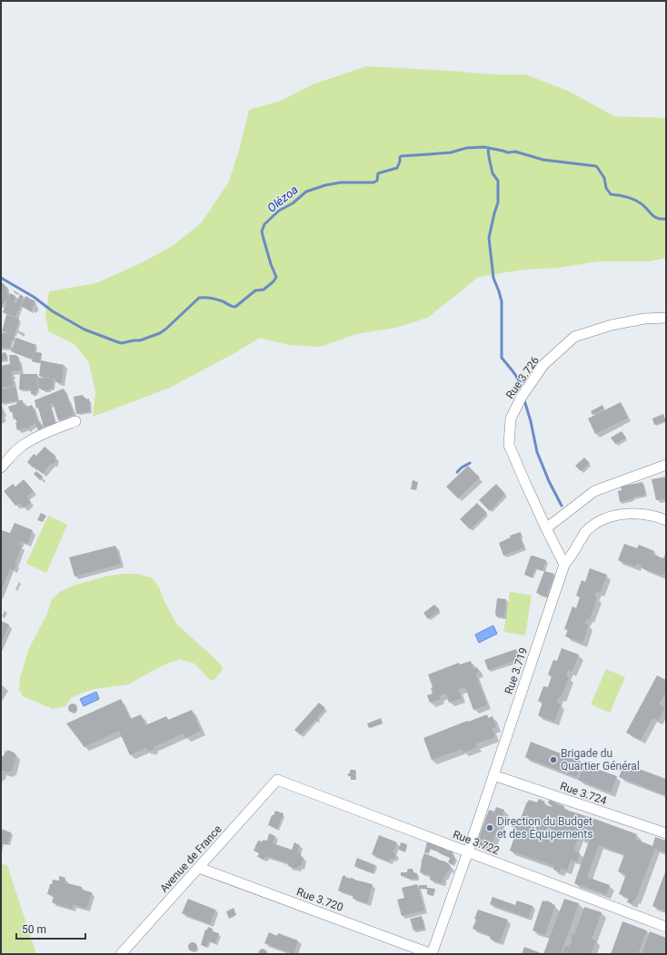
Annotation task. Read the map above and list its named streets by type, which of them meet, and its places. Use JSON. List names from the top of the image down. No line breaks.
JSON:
{"streets":{"street":["Rue 3.726","Rue 3.719","Rue 3.724","Rue 3.722","Avenue de France","Rue 3.720"]},"crossings":[["Rue 3.719","Rue 3.724"],["Rue 3.719","Rue 3.722"],["Rue 3.719","Rue 3.720"],["Rue 3.722","Avenue de France"],["Avenue de France","Rue 3.720"]],"water":["Olézoa"],"places":["Brigade du Quartier Général","Direction du Budget et des Équipements"],"scale_bar":"50 m"}
